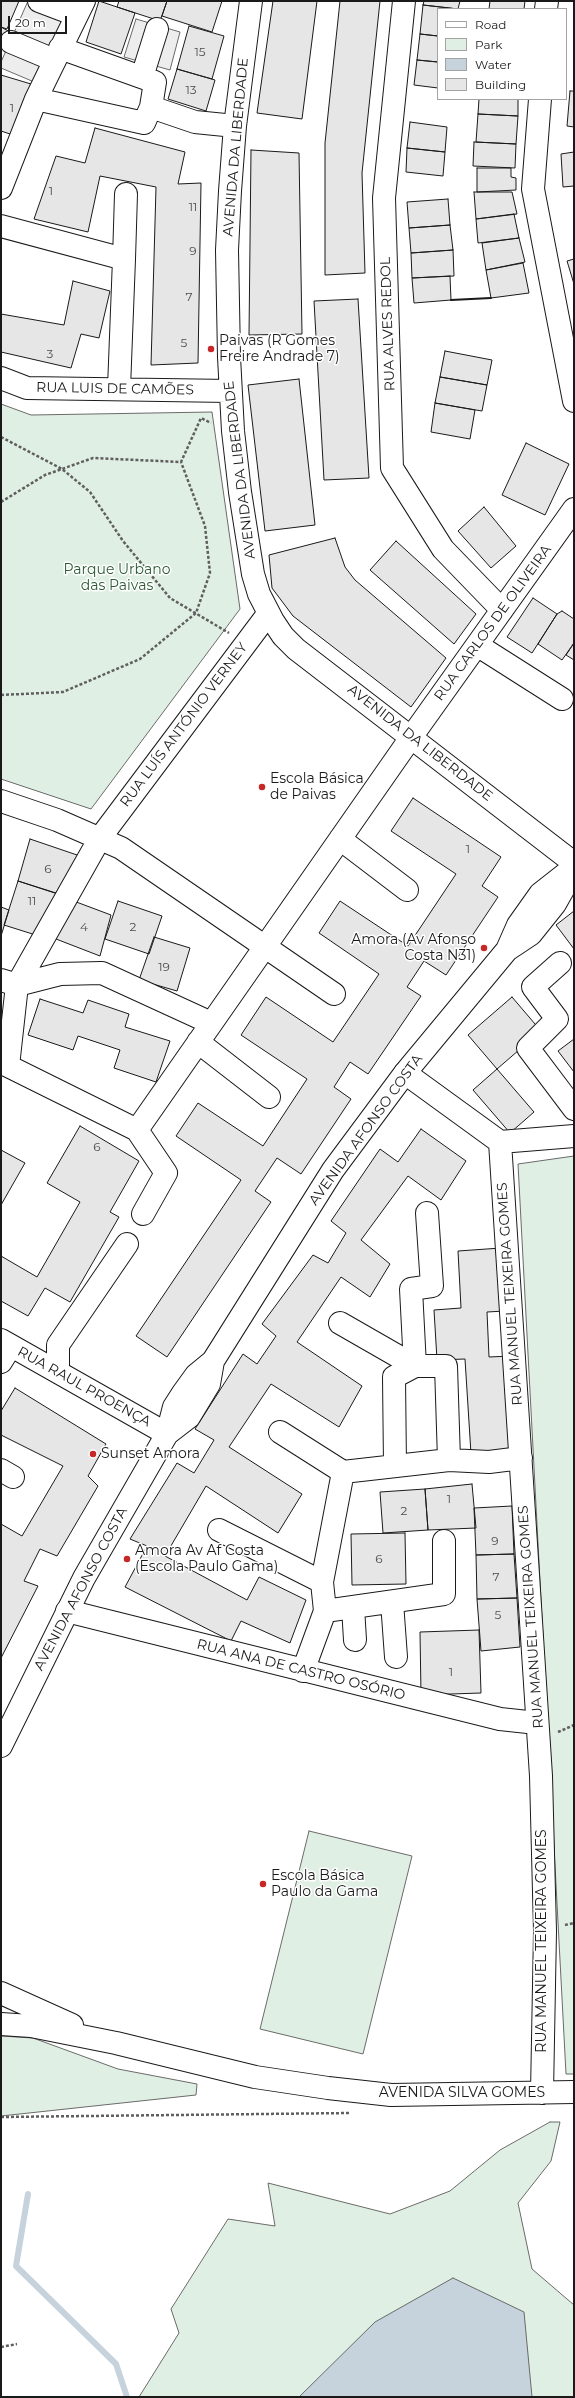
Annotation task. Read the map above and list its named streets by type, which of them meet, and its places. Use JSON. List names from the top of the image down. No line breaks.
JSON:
{"streets":{"street":["AVENIDA DA LIBERDADE","RUA ALVES REDOL","RUA LUIS DE CAMÕES","RUA CARLOS DE OLIVEIRA","RUA LUÍS ANTÓNIO VERNEY","AVENIDA AFONSO COSTA","RUA MANUEL TEIXEIRA GOMES","RUA RAUL PROENÇA","RUA ANA DE CASTRO OSÓRIO","AVENIDA SILVA GOMES"]},"crossings":[["AVENIDA DA LIBERDADE","RUA LUIS DE CAMÕES"],["AVENIDA DA LIBERDADE","RUA CARLOS DE OLIVEIRA"],["AVENIDA DA LIBERDADE","RUA LUÍS ANTÓNIO VERNEY"],["RUA ALVES REDOL","RUA CARLOS DE OLIVEIRA"],["AVENIDA AFONSO COSTA","RUA RAUL PROENÇA"],["AVENIDA AFONSO COSTA","RUA ANA DE CASTRO OSÓRIO"],["RUA MANUEL TEIXEIRA GOMES","RUA ANA DE CASTRO OSÓRIO"],["RUA MANUEL TEIXEIRA GOMES","AVENIDA SILVA GOMES"]],"parks":["Parque Urbano das Paivas"],"places":["Paivas (R Gomes Freire Andrade 7)","Escola Básica de Paivas","Amora (Av Afonso Costa N31)","Sunset Amora","Amora Av Af Costa (Escola Paulo Gama)","Escola Básica Paulo da Gama"],"house_numbers":["15","13","1","1","11","9","7","5","3","1","6","11","4","2","19","6","1","2","9","6","7","5","1"],"legend":["Road","Park","Water","Building"],"scale_bar":"20 m"}
